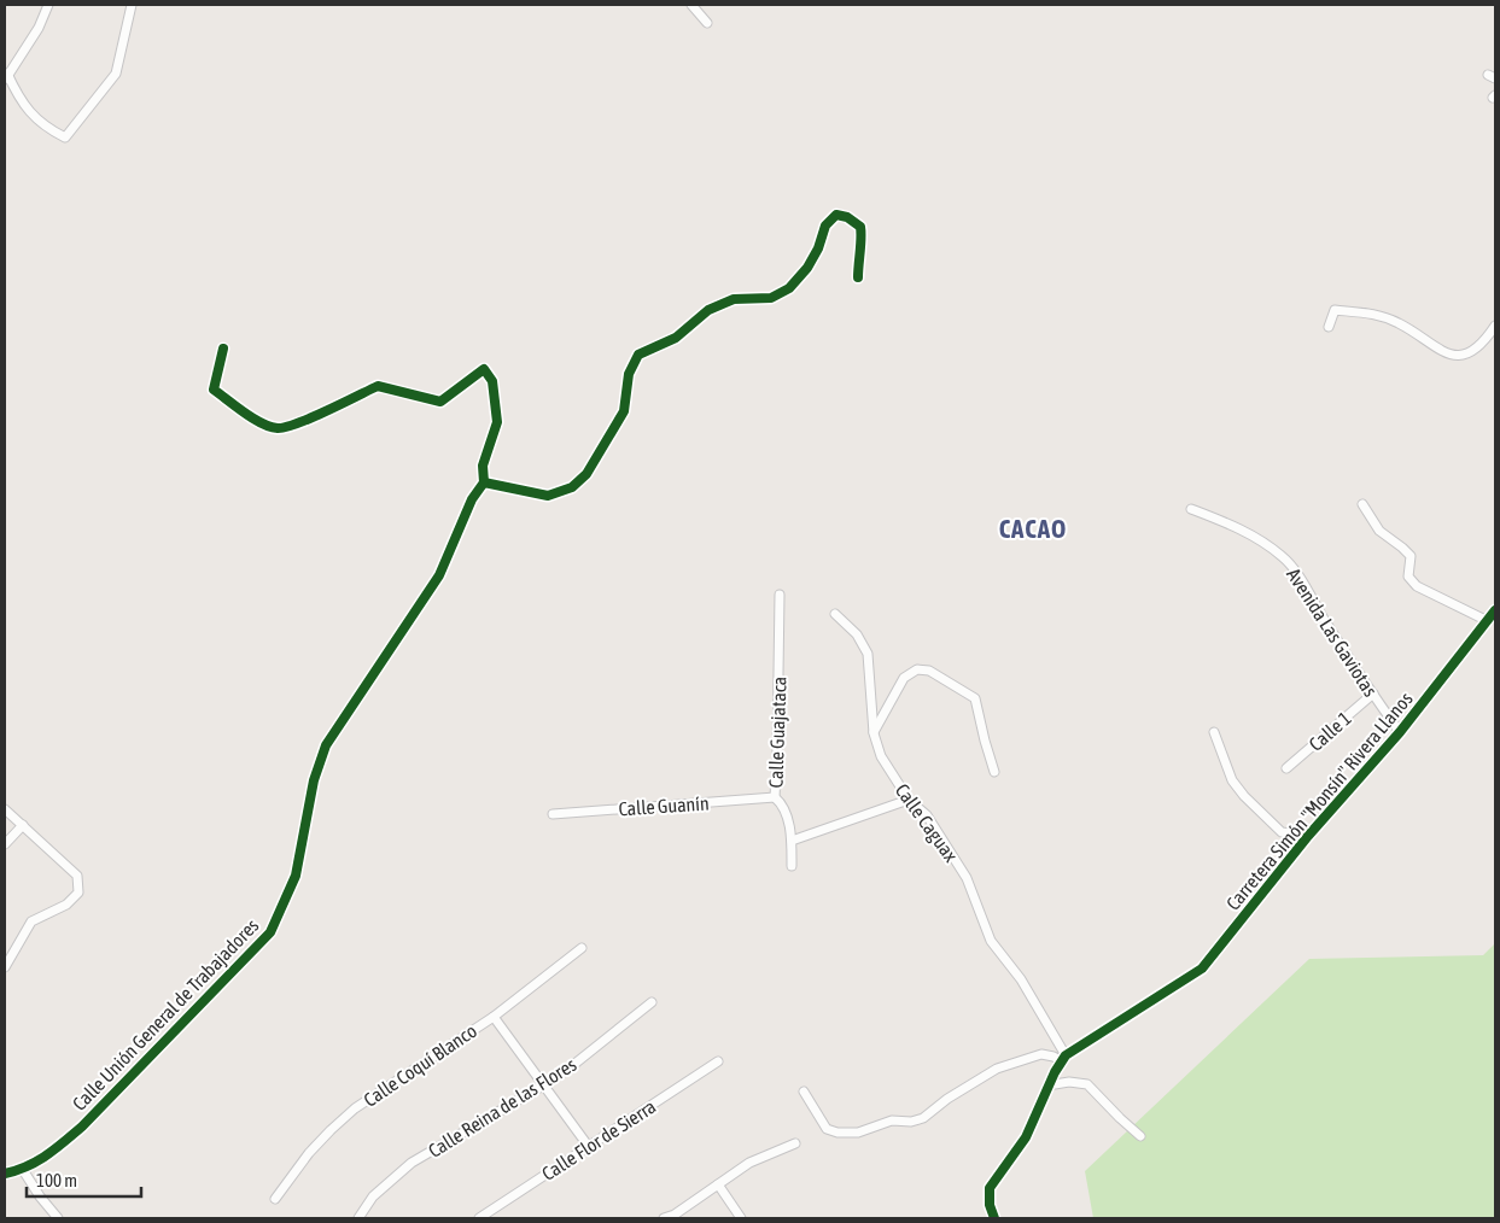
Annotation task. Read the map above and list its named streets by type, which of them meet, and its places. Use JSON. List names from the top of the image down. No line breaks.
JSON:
{"streets":{"street":["Avenida Las Gaviotas","Calle 1","Calle Guajataca","Carretera Simón \"Monsín\" Rivera Llanos","Calle Guanín","Calle Caguax","Calle Unión General de Trabajadores","Calle Coquí Blanco","Calle Reina de las Flores","Calle Flor de Sierra"]},"crossings":[["Avenida Las Gaviotas","Calle 1"],["Avenida Las Gaviotas","Carretera Simón \"Monsín\" Rivera Llanos"],["Calle Guajataca","Calle Guanín"],["Carretera Simón \"Monsín\" Rivera Llanos","Calle Caguax"]],"districts":["CACAO"],"scale_bar":"100 m"}
